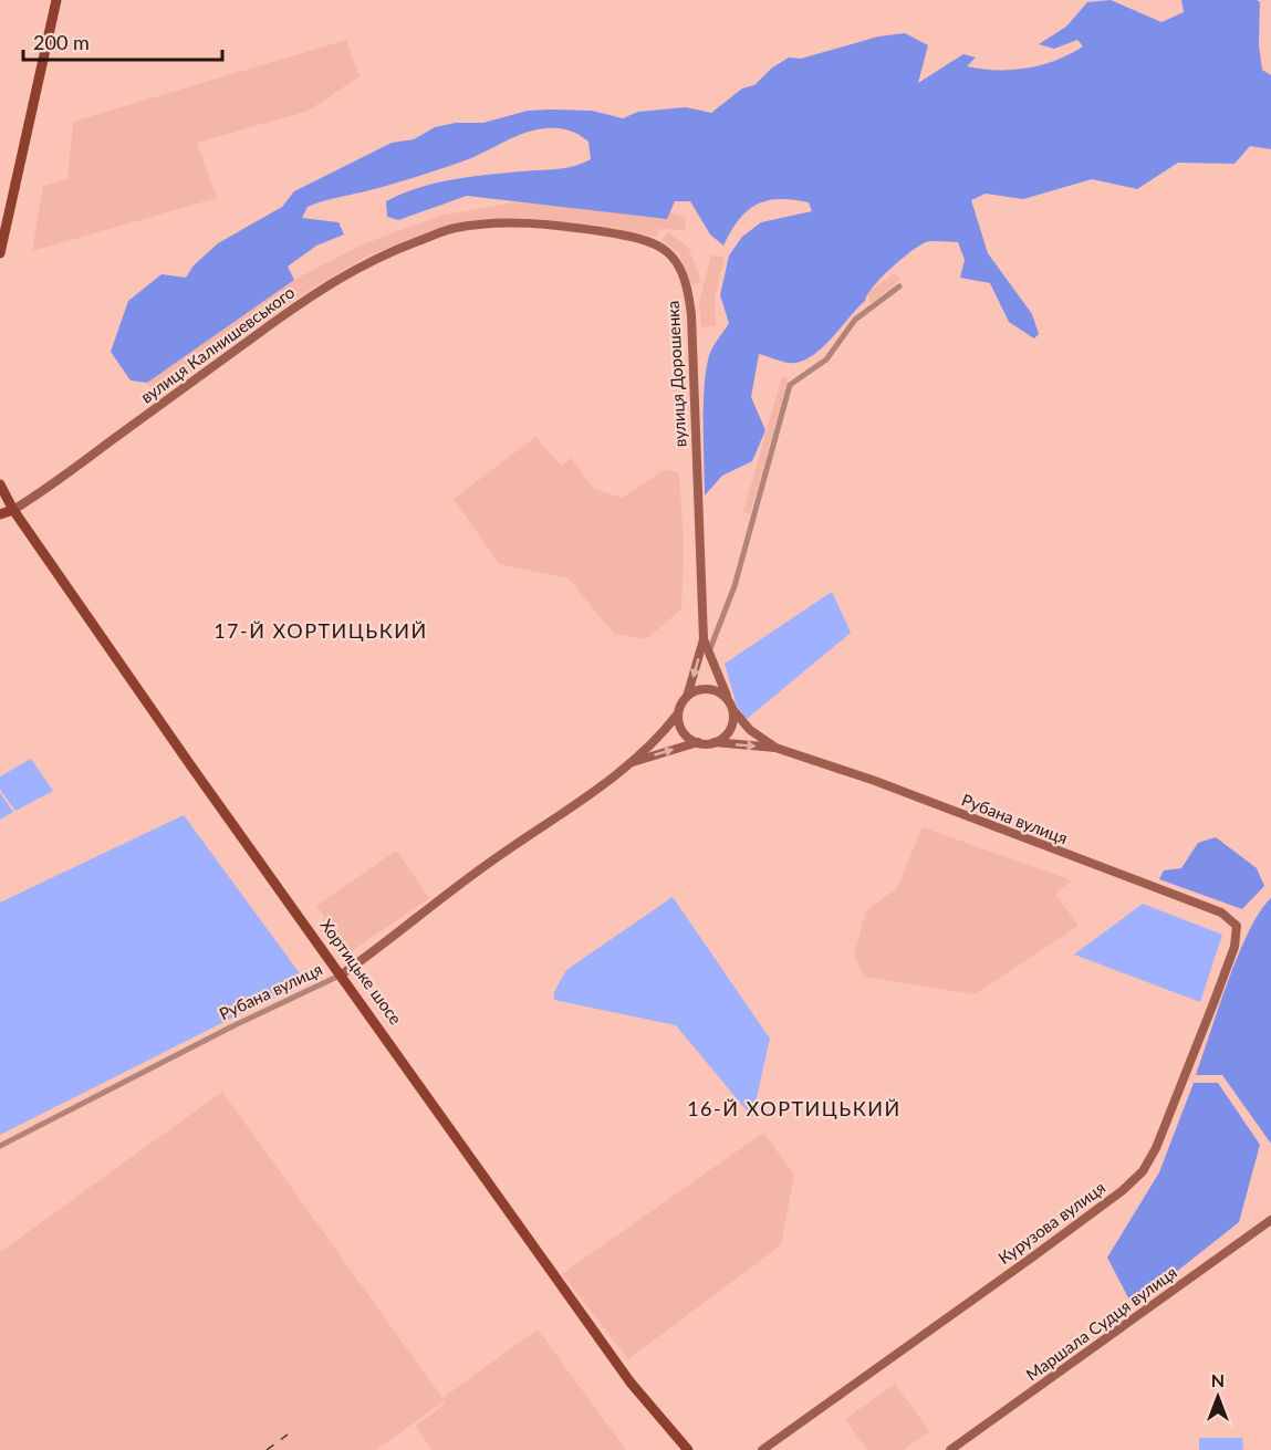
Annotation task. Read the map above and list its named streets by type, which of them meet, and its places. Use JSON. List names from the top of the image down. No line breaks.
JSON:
{"streets":{"main road":["Хортицьке шосе"],"street":["вулиця Калнишевського","вулиця Дорошенка","Рубана вулиця","Курузова вулиця","Маршала Судця вулиця"]},"crossings":[["вулиця Калнишевського","вулиця Дорошенка"],["вулиця Калнишевського","Хортицьке шосе"],["вулиця Дорошенка","Рубана вулиця"],["Рубана вулиця","Хортицьке шосе"],["Рубана вулиця","Курузова вулиця"]],"districts":["17-Й ХОРТИЦЬКИЙ","16-Й ХОРТИЦЬКИЙ"],"scale_bar":"200 m","north":"top"}
